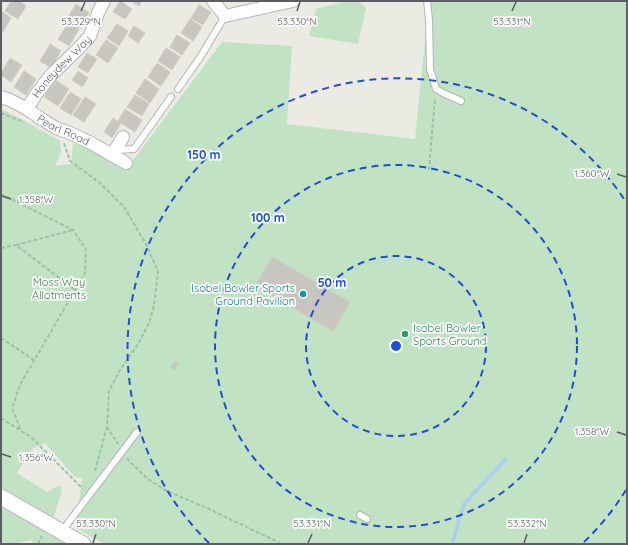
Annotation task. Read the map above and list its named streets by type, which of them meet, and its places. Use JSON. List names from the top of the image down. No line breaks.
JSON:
{"streets":{"street":["Honeydew Way","Pearl Road"]},"crossings":[["Honeydew Way","Pearl Road"]],"parks":["Moss Way Allotments"],"places":["Isobel Bowler Sports Ground Pavilion","Isobel Bowler Sports Ground"],"coordinates":["53.329°N","53.330°N","53.331°N","1.360°W","1.358°W","1.356°W","53.332°N"],"rings":["150 m","100 m","50 m"]}
